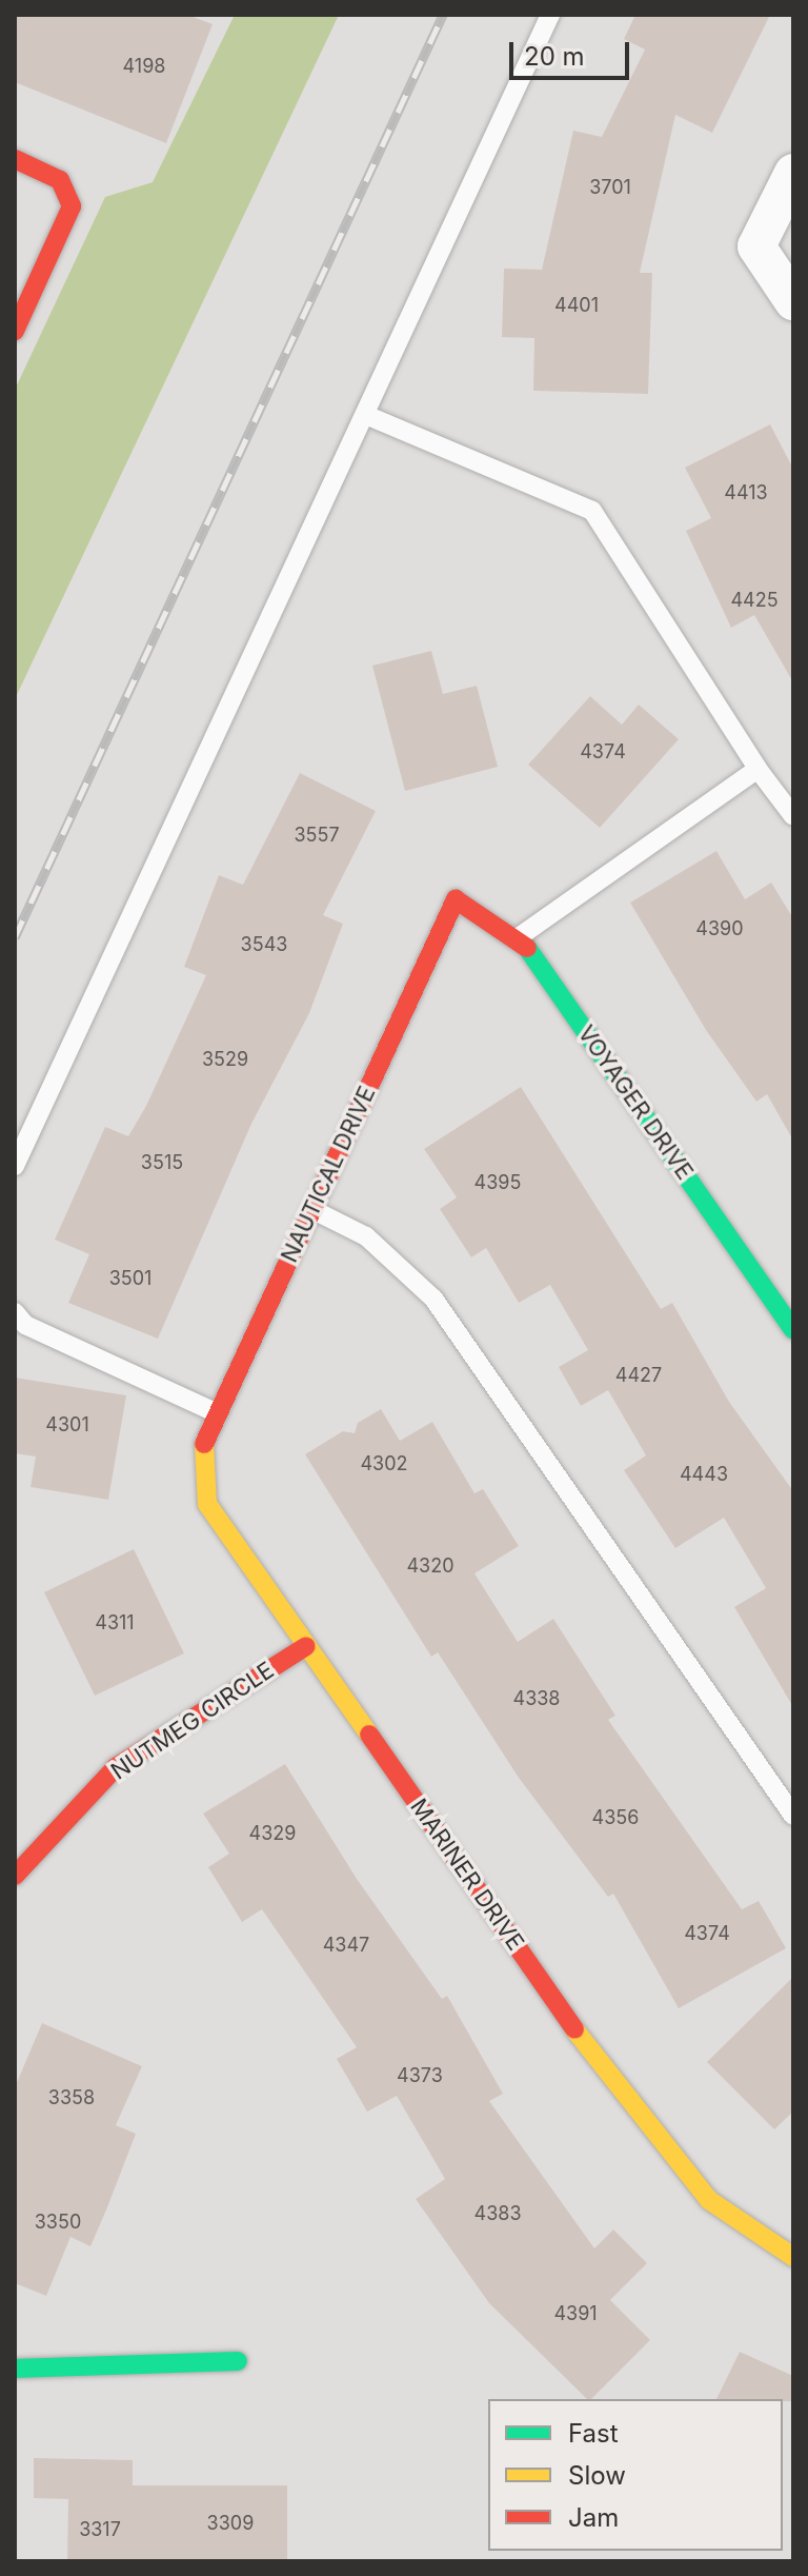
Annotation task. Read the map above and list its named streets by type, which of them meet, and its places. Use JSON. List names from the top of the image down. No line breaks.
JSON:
{"streets":{"street":["VOYAGER DRIVE","NAUTICAL DRIVE","NUTMEG CIRCLE","MARINER DRIVE"]},"crossings":[["VOYAGER DRIVE","NAUTICAL DRIVE"],["NAUTICAL DRIVE","MARINER DRIVE"],["NUTMEG CIRCLE","MARINER DRIVE"]],"house_numbers":["4198","3701","4401","4413","4425","4374","3557","4390","3543","3529","3515","4395","3501","4427","4301","4302","4443","4320","4311","4338","4356","4329","4374","4347","4373","3358","4383","3350","4391","3309","3317"],"legend":["Fast","Slow","Jam"],"scale_bar":"20 m"}
